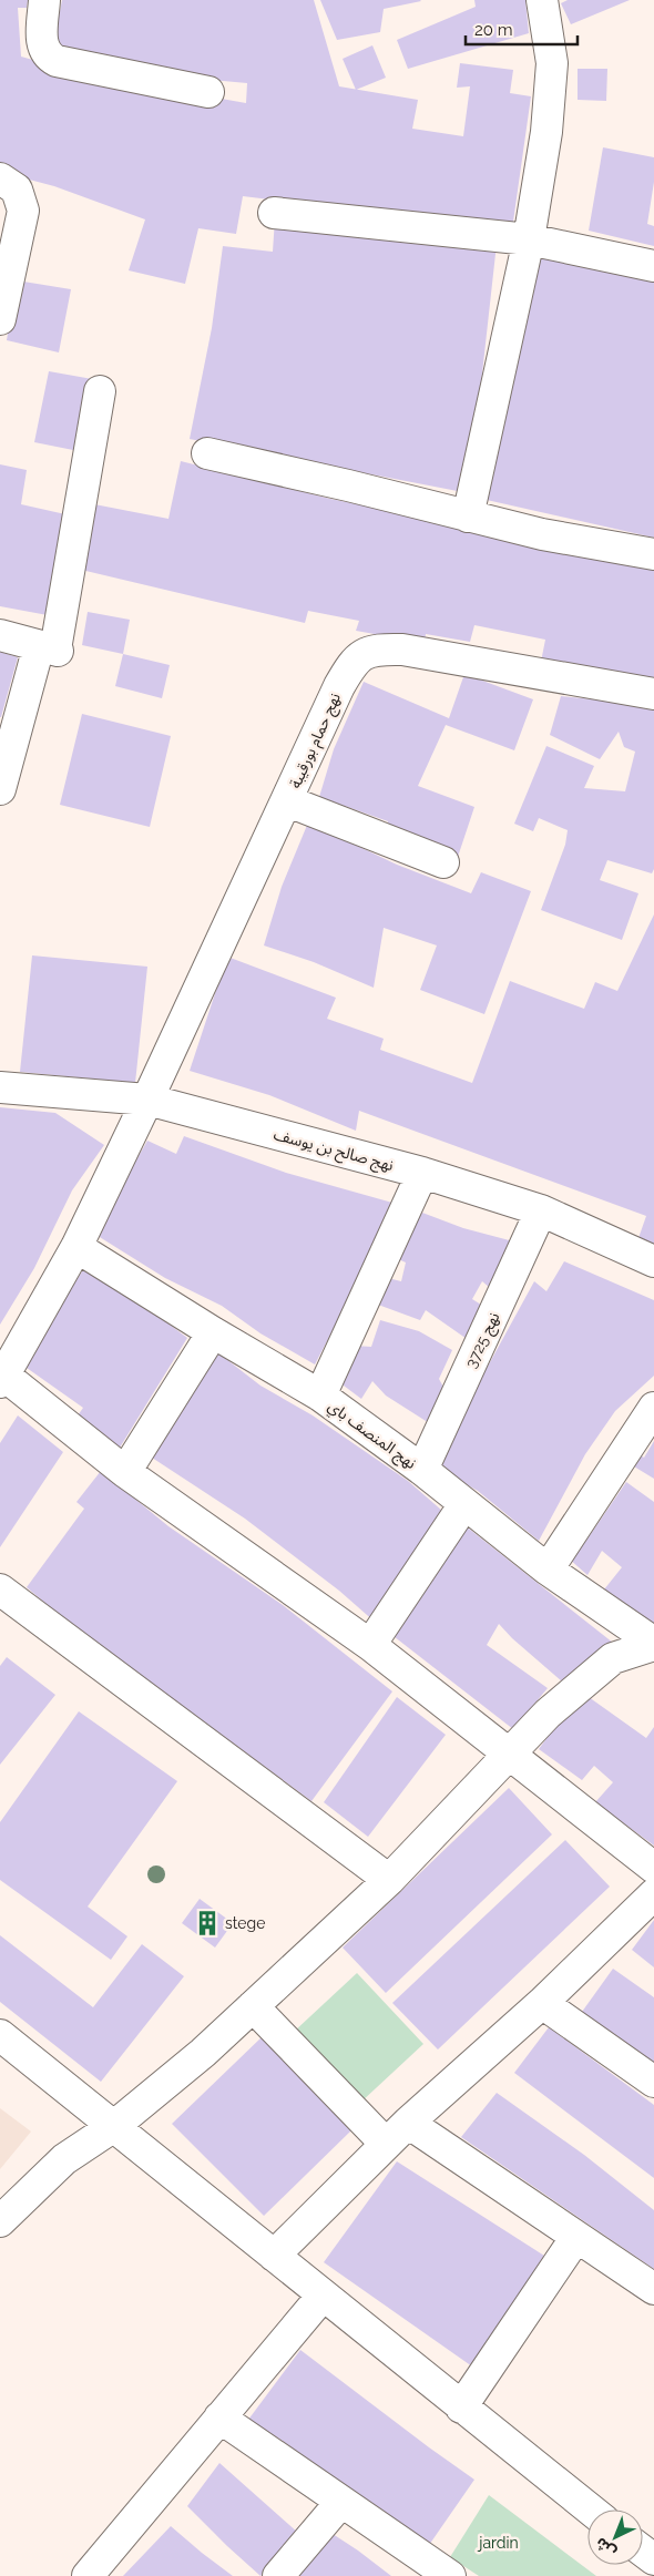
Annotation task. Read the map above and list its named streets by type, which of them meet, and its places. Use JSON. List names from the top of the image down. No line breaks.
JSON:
{"streets":{"street":["نهج حمام بورقيبة","نهج صالح بن يوسف","نهج 3725","نهج المنصف باي"]},"crossings":[["نهج حمام بورقيبة","نهج صالح بن يوسف"],["نهج حمام بورقيبة","نهج المنصف باي"],["نهج صالح بن يوسف","نهج 3725"],["نهج 3725","نهج المنصف باي"]],"parks":["jardin"],"places":{"building":["stege"]},"scale_bar":"20 m","north":"bottom left"}
